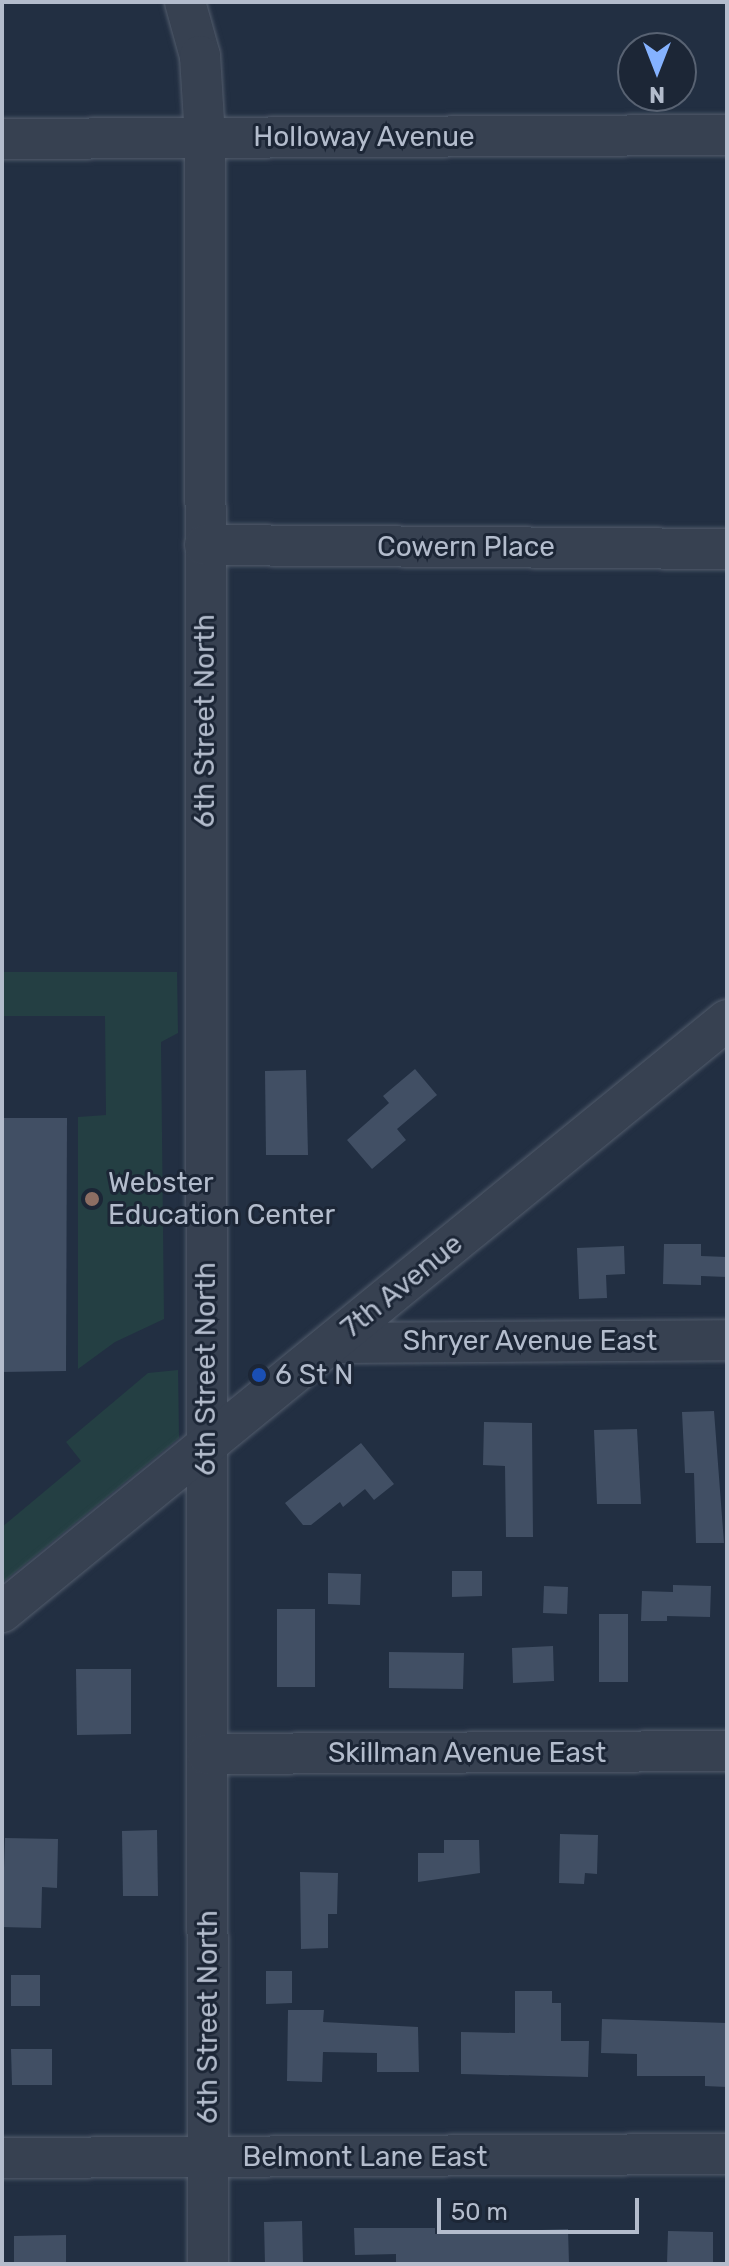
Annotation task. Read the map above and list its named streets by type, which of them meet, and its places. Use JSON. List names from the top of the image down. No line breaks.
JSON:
{"streets":{"street":["Holloway Avenue","Cowern Place","6th Street North","7th Avenue","Shryer Avenue East","Skillman Avenue East","Belmont Lane East"]},"crossings":[["Holloway Avenue","6th Street North"],["Cowern Place","6th Street North"],["6th Street North","7th Avenue"],["6th Street North","Skillman Avenue East"],["6th Street North","Belmont Lane East"],["7th Avenue","Shryer Avenue East"]],"places":["Webster Education Center","6 St N"],"scale_bar":"50 m","north":"bottom"}
